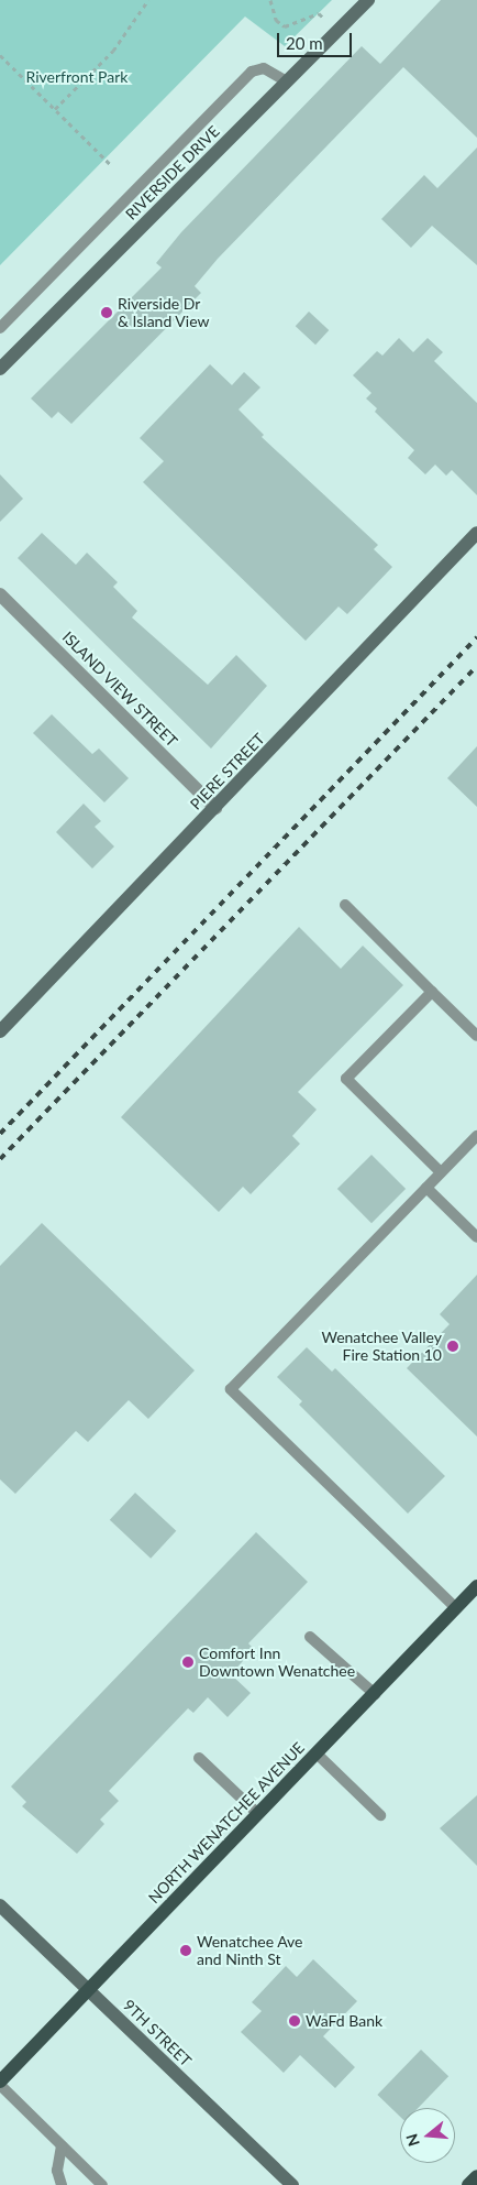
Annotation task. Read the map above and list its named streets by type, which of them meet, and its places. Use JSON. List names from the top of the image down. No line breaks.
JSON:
{"streets":{"main road":["NORTH WENATCHEE AVENUE"],"street":["RIVERSIDE DRIVE","ISLAND VIEW STREET","PIERE STREET","9TH STREET"]},"crossings":[["ISLAND VIEW STREET","PIERE STREET"],["NORTH WENATCHEE AVENUE","9TH STREET"]],"parks":["Riverfront Park"],"places":["Riverside Dr & Island View","Wenatchee Valley Fire Station 10","Comfort Inn Downtown Wenatchee","Wenatchee Ave and Ninth St","WaFd Bank"],"scale_bar":"20 m","north":"left"}
